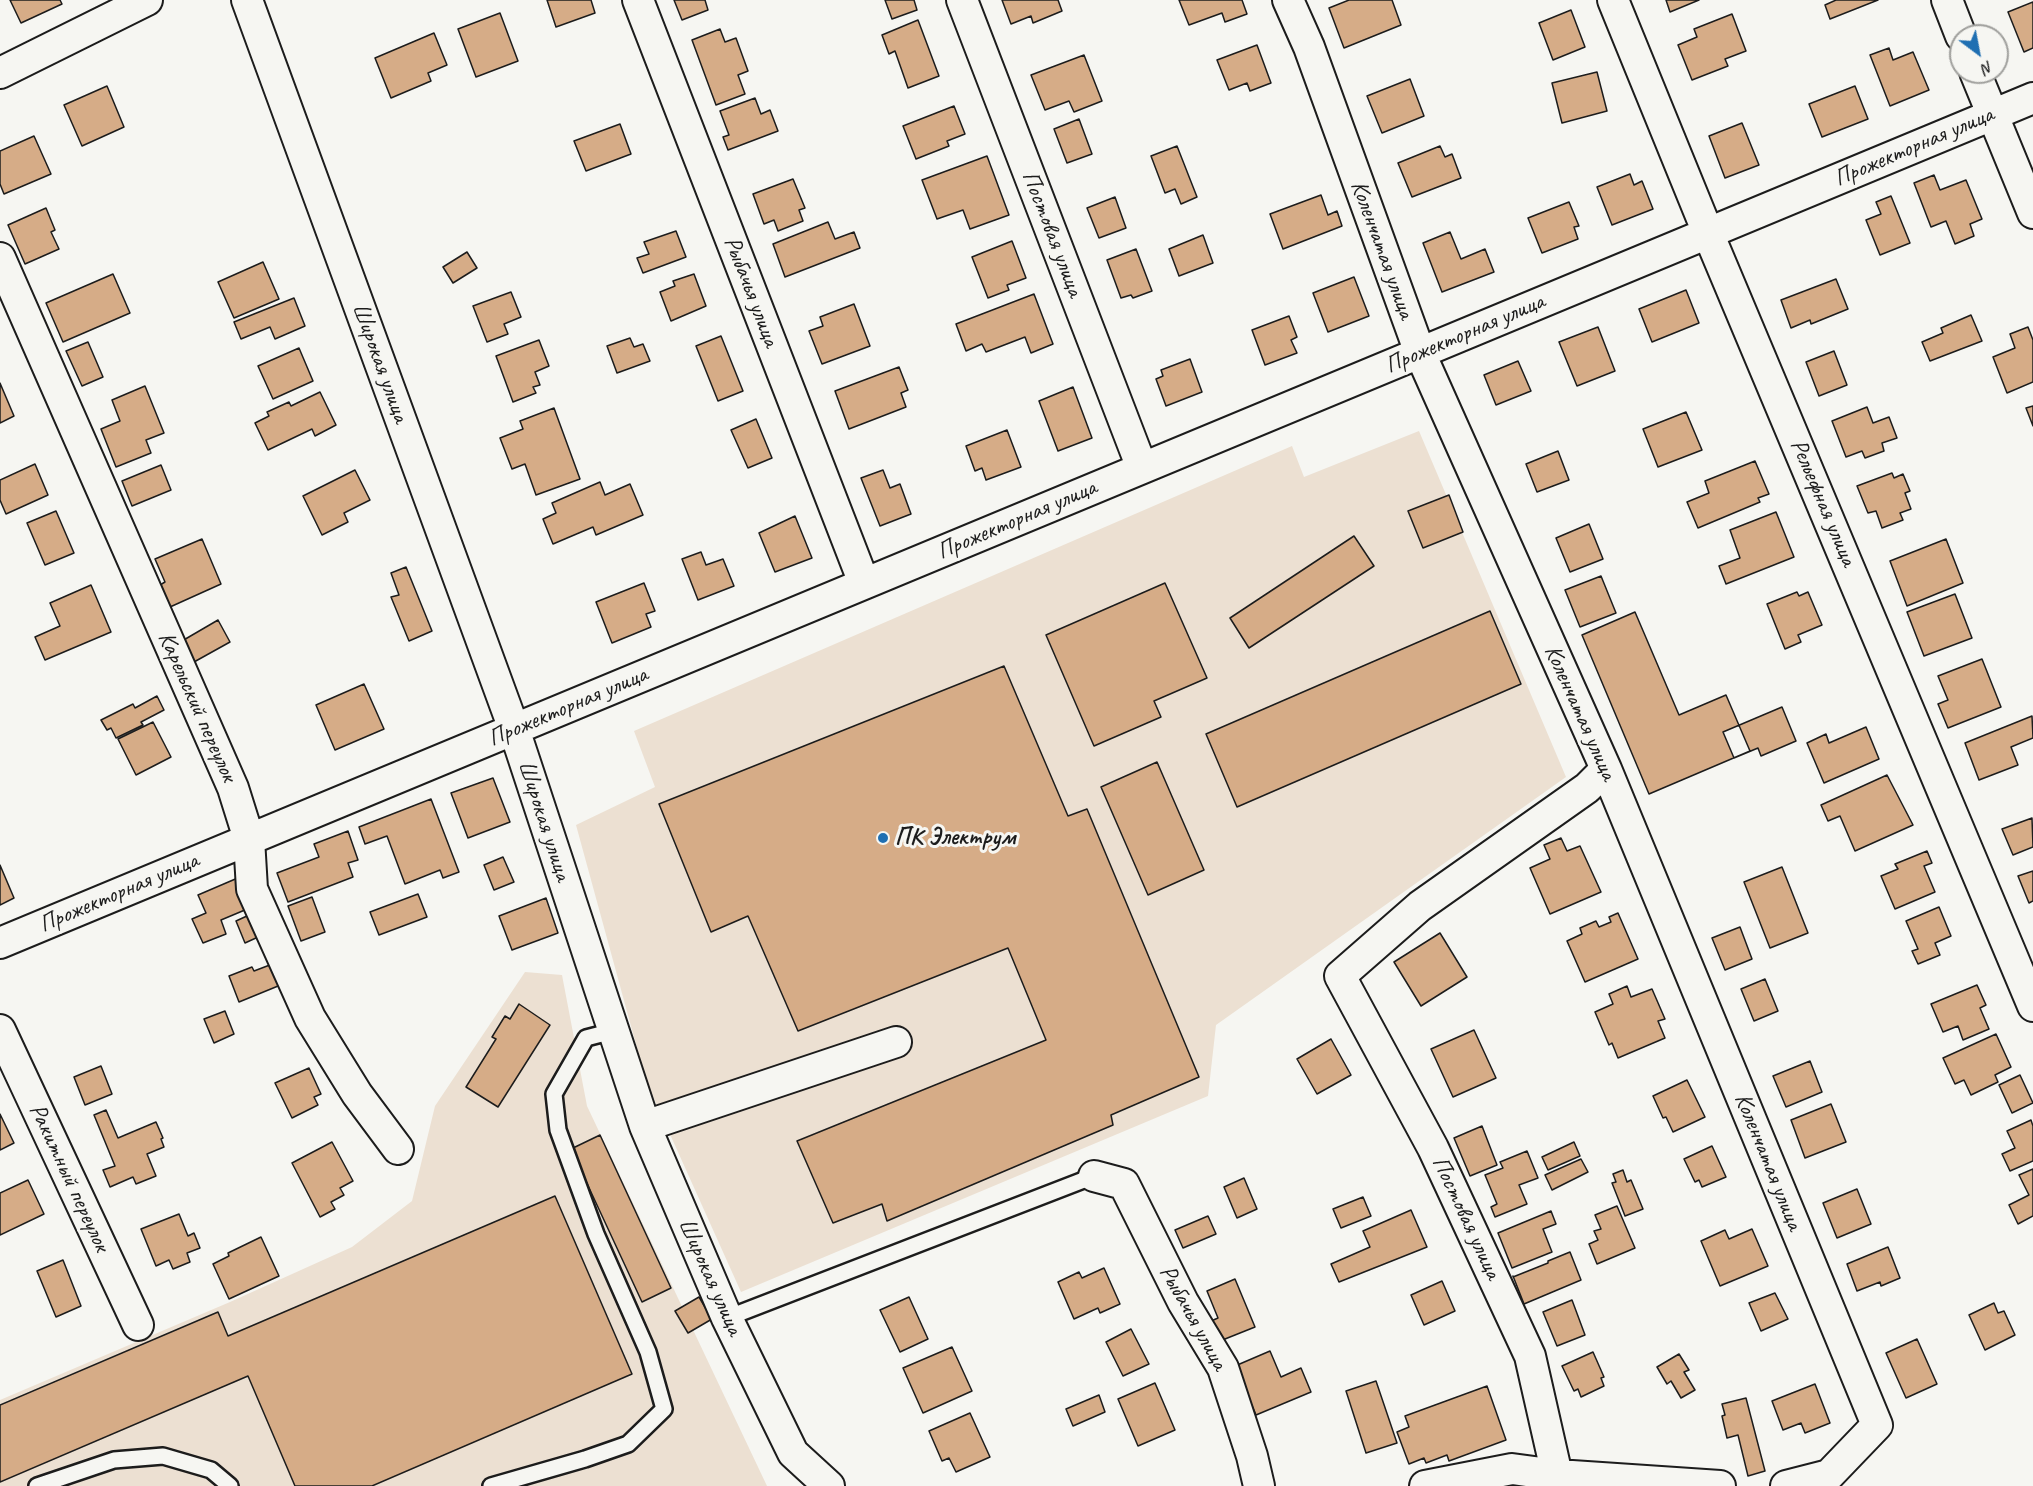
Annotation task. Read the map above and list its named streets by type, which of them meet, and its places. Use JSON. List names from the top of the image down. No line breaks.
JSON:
{"streets":{"street":["Прожекторная улица","Постовая улица","Коленчатая улица","Рыбачья улица","Широкая улица","Рельефная улица","Карельский переулок","Ракитный переулок"]},"crossings":[["Прожекторная улица","Постовая улица"],["Прожекторная улица","Коленчатая улица"],["Прожекторная улица","Рыбачья улица"],["Прожекторная улица","Широкая улица"],["Прожекторная улица","Рельефная улица"],["Прожекторная улица","Карельский переулок"],["Постовая улица","Коленчатая улица"]],"places":["ПК Электрум"],"north":"bottom right"}
